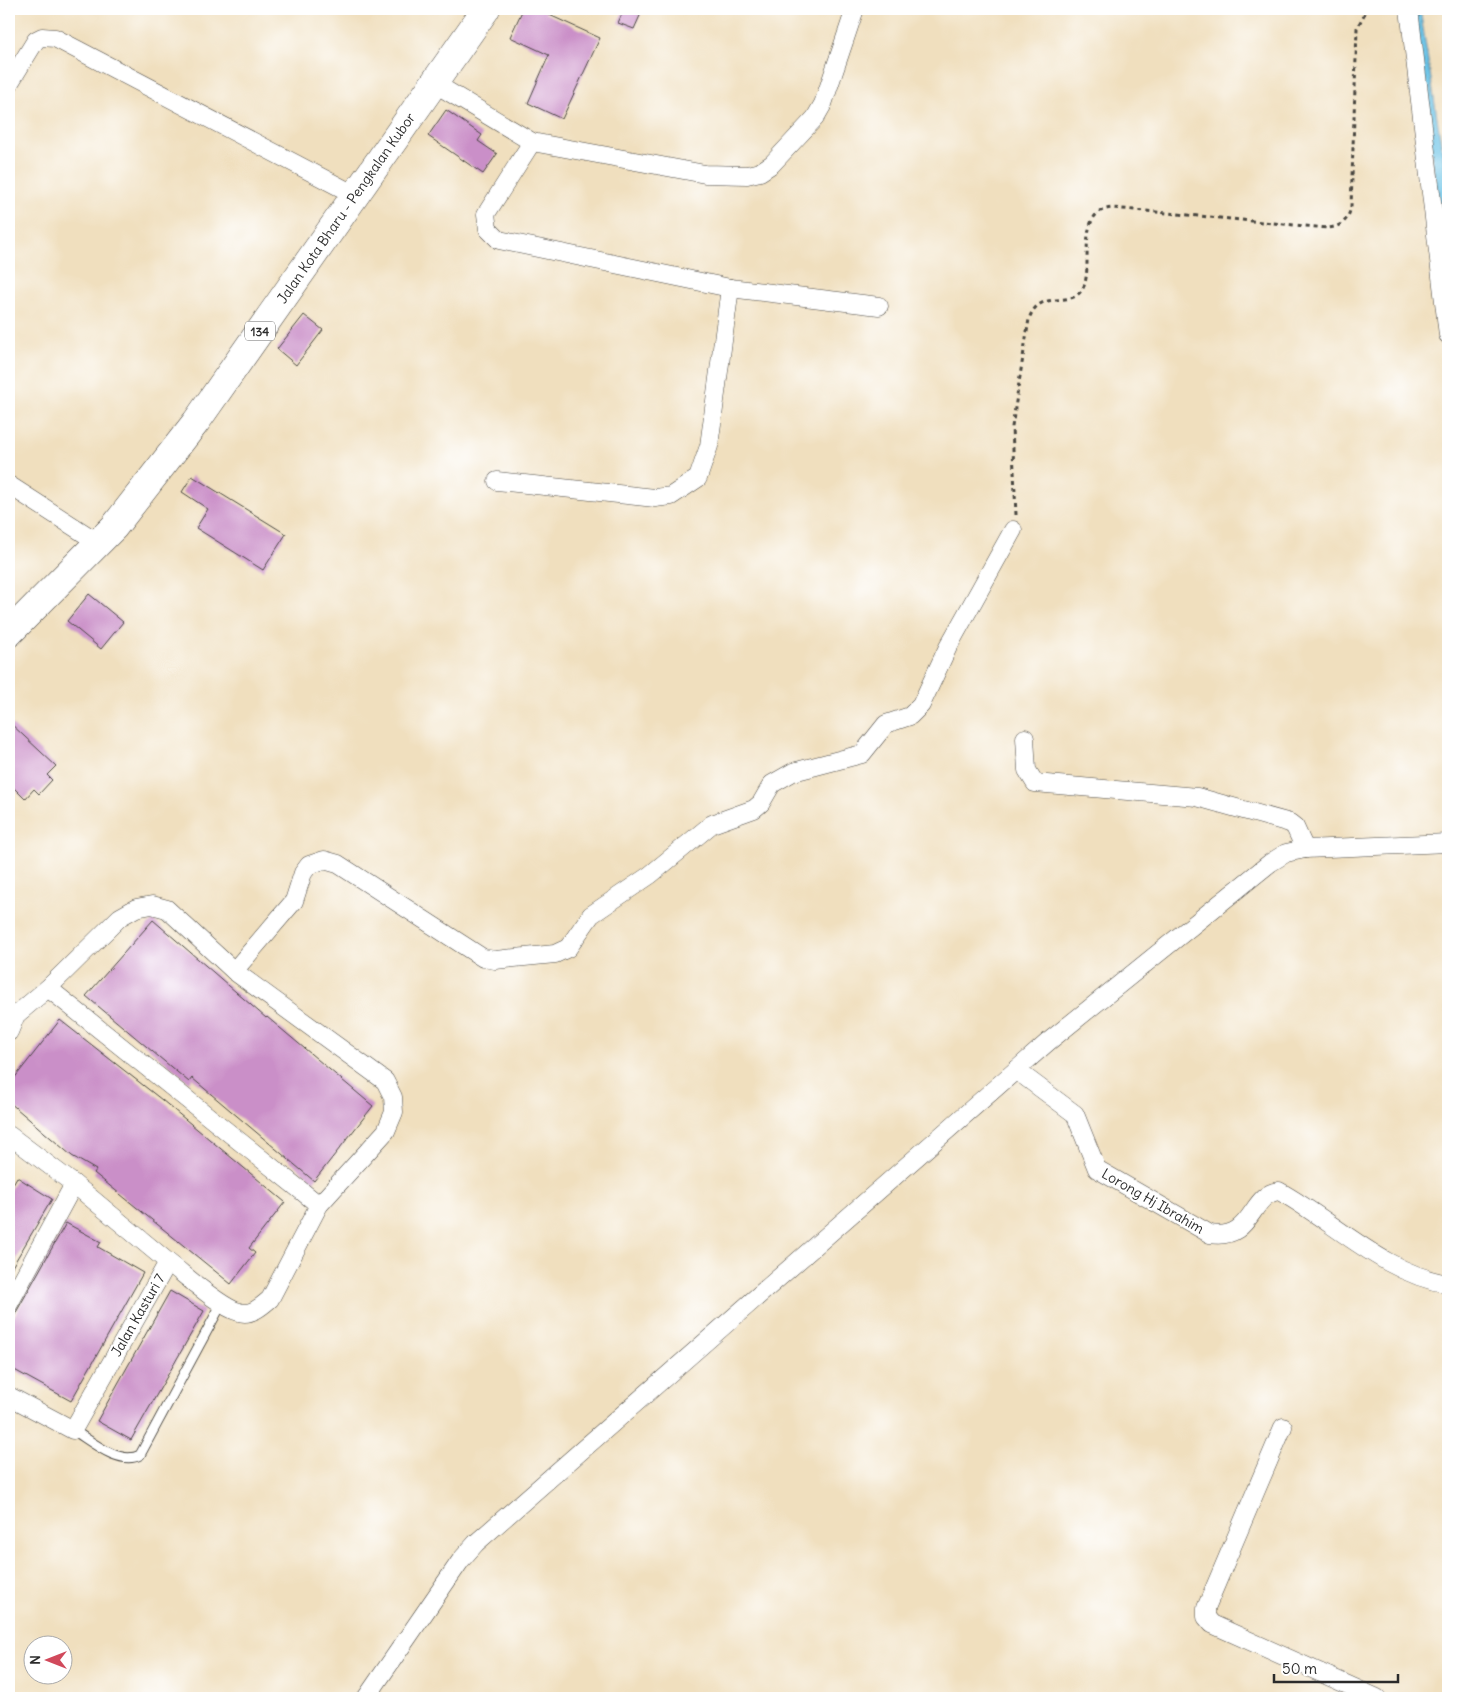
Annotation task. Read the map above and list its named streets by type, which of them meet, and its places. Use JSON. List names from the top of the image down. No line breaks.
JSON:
{"streets":{"main road":["Jalan Kota Bharu - Pengkalan Kubor","134"],"street":["Lorong Hj Ibrahim","Jalan Kasturi 7"]},"scale_bar":"50 m","north":"left"}
